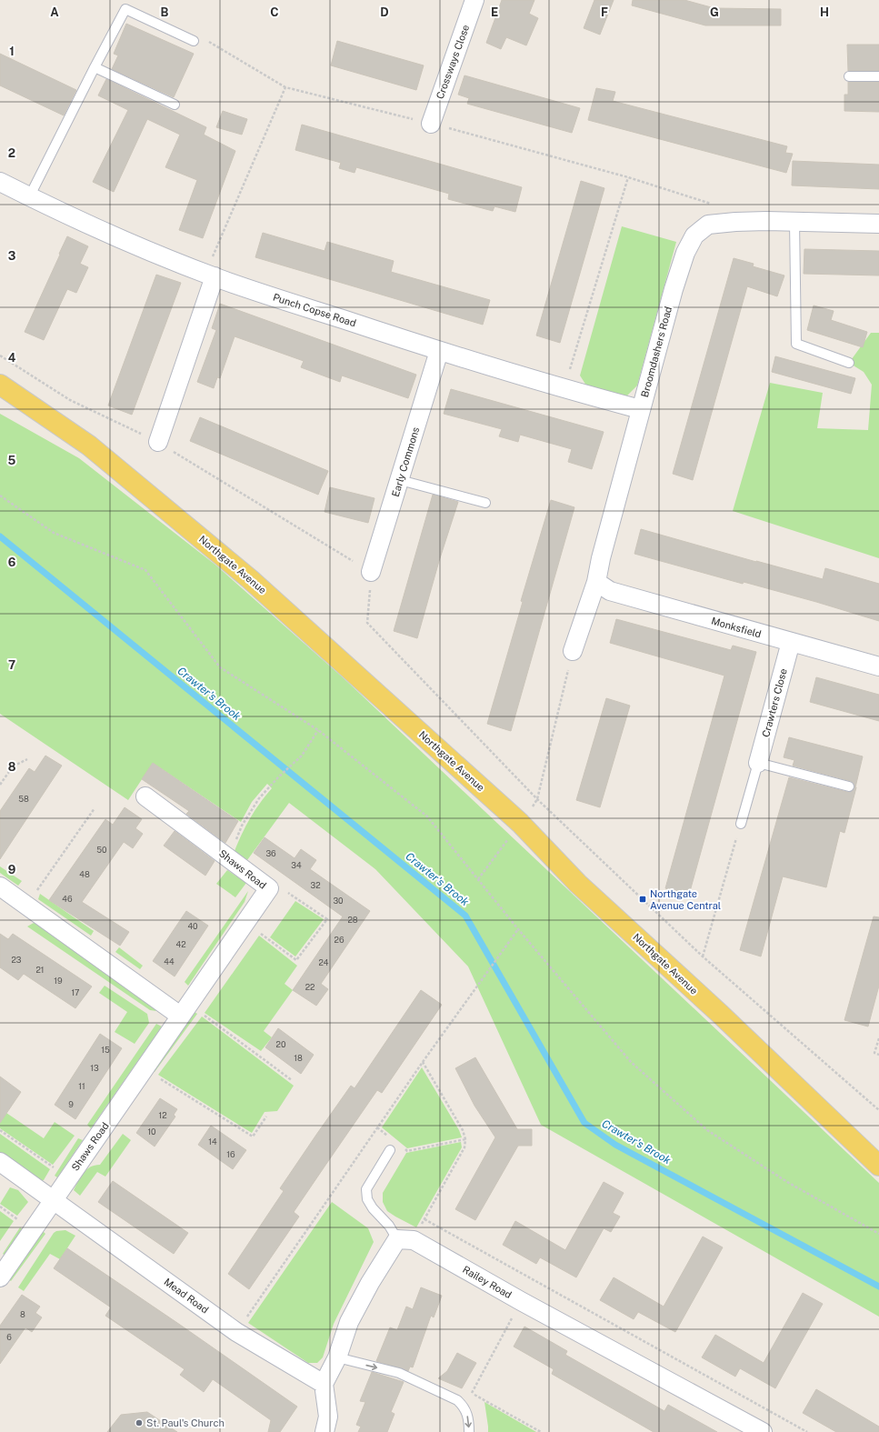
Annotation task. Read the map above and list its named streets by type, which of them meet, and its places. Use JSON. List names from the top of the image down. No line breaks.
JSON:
{"streets":{"main road":["Northgate Avenue"],"street":["Crossways Close","Punch Copse Road","Broomdashers Road","Early Commons","Monksfield","Crawters Close","Shaws Road","Railey Road","Mead Road"]},"crossings":[["Punch Copse Road","Broomdashers Road"],["Punch Copse Road","Early Commons"],["Broomdashers Road","Monksfield"],["Monksfield","Crawters Close"],["Shaws Road","Mead Road"]],"water":["Crawter's Brook"],"places":{"transit":["Northgate Avenue Central"],"other":["St. Paul's Church"]},"house_numbers":["58","50","36","34","48","32","46","30","28","40","26","42","23","44","24","21","19","22","17","20","15","18","13","11","9","12","10","14","16","8","6"],"grid":{"columns":["A","B","C","D","E","F","G","H"],"rows":["1","2","3","4","5","6","7","8","9"]}}
